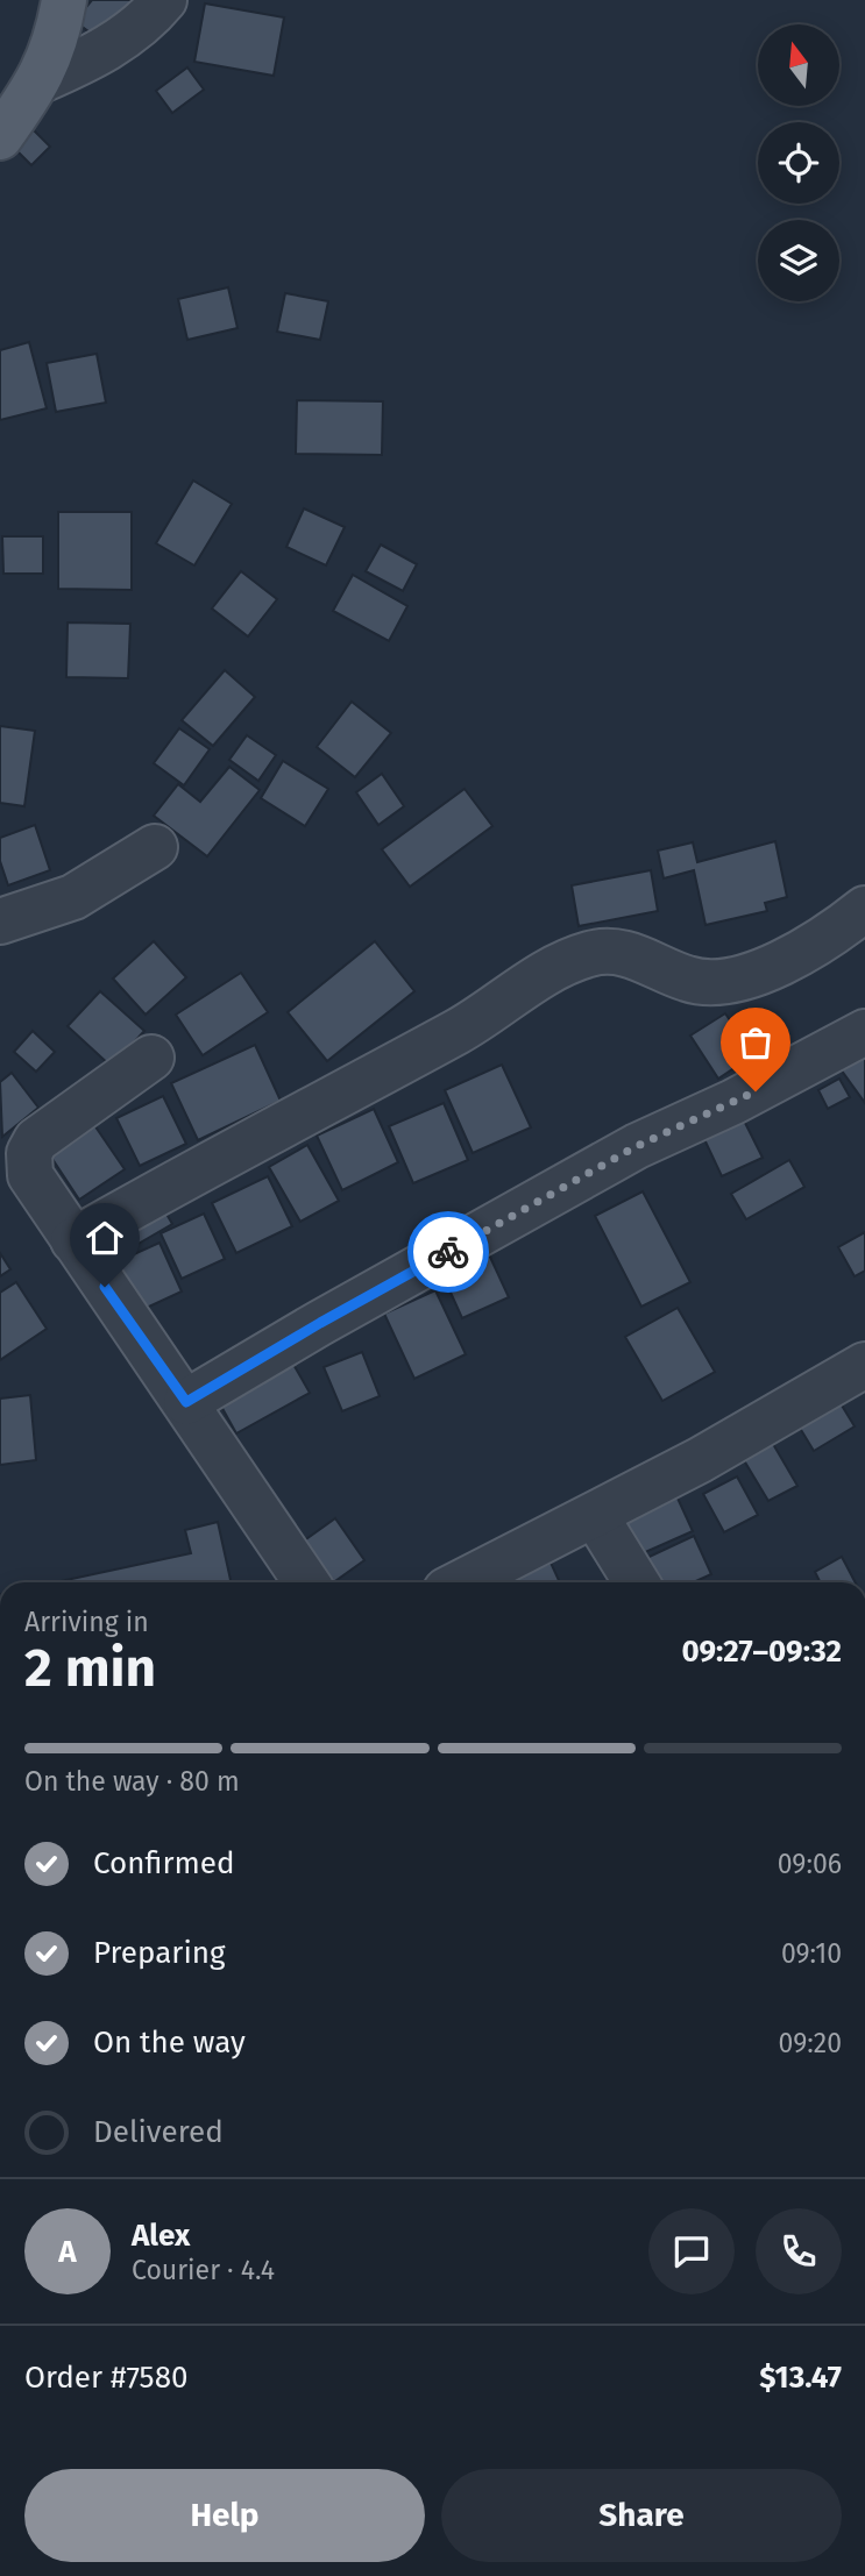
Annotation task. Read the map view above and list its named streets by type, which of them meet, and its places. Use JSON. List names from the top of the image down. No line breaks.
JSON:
{"north":"top","page":{"heading":["2 min","Arriving in","09:27–09:32"],"panel":["Alex","Courier · 4.4","Order #7580","$13.47"],"bar":"On the way · 80 m","list":[["Confirmed","09:06"],["Preparing","09:10"],["On the way","09:20"],"Delivered"],"round":"A","buttons":["Help","Share"]}}
